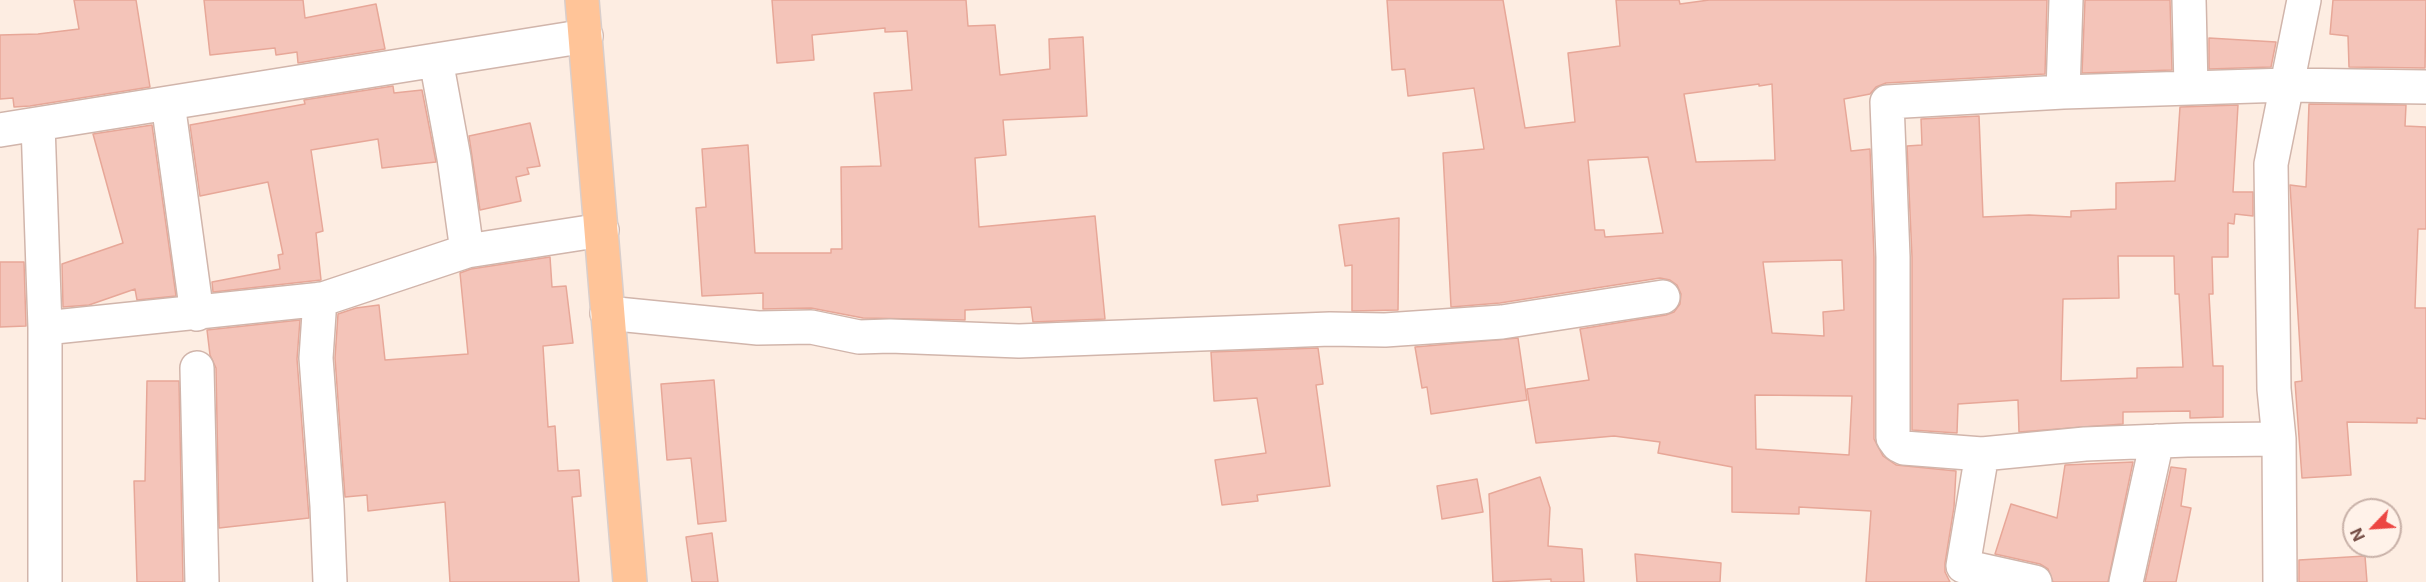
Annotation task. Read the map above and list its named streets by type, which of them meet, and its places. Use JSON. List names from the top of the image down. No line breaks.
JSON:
{"north":"bottom left"}
